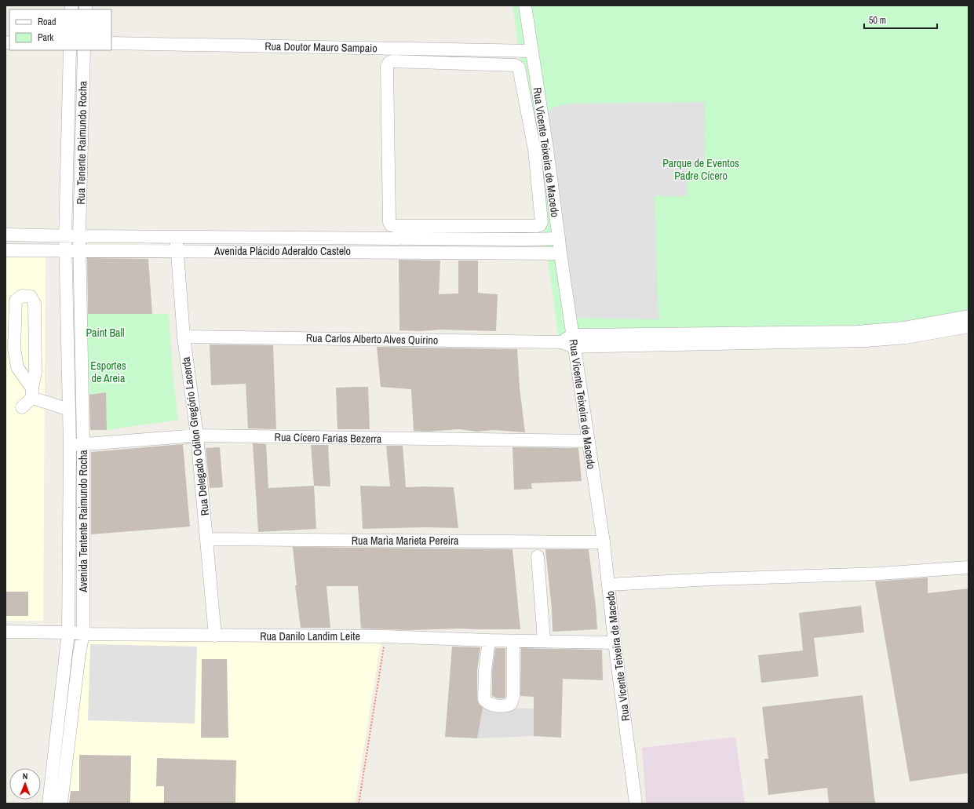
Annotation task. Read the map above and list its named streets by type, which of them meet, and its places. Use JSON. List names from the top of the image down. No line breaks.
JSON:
{"streets":{"street":["Rua Doutor Mauro Sampaio","Rua Tenente Raimundo Rocha","Rua Vicente Teixeira de Macedo","Avenida Plácido Aderaldo Castelo","Rua Carlos Alberto Alves Quirino","Rua Delegado Odilon Gregório Lacerda","Rua Cícero Farias Bezerra","Avenida Tentente Raimundo Rocha","Rua Maria Marieta Pereira","Rua Danilo Landim Leite"]},"crossings":[["Rua Doutor Mauro Sampaio","Rua Vicente Teixeira de Macedo"],["Rua Tenente Raimundo Rocha","Avenida Plácido Aderaldo Castelo"],["Rua Tenente Raimundo Rocha","Avenida Tentente Raimundo Rocha"],["Rua Vicente Teixeira de Macedo","Avenida Plácido Aderaldo Castelo"],["Rua Vicente Teixeira de Macedo","Rua Carlos Alberto Alves Quirino"],["Rua Vicente Teixeira de Macedo","Rua Cícero Farias Bezerra"],["Rua Vicente Teixeira de Macedo","Rua Maria Marieta Pereira"],["Rua Vicente Teixeira de Macedo","Rua Danilo Landim Leite"],["Avenida Plácido Aderaldo Castelo","Rua Delegado Odilon Gregório Lacerda"],["Avenida Plácido Aderaldo Castelo","Avenida Tentente Raimundo Rocha"],["Rua Carlos Alberto Alves Quirino","Rua Delegado Odilon Gregório Lacerda"],["Rua Delegado Odilon Gregório Lacerda","Rua Cícero Farias Bezerra"],["Rua Delegado Odilon Gregório Lacerda","Rua Maria Marieta Pereira"],["Rua Delegado Odilon Gregório Lacerda","Rua Danilo Landim Leite"],["Rua Cícero Farias Bezerra","Avenida Tentente Raimundo Rocha"],["Avenida Tentente Raimundo Rocha","Rua Danilo Landim Leite"]],"parks":["Parque de Eventos Padre Cícero","Paint Ball","Esportes de Areia"],"legend":["Road","Park"],"scale_bar":"50 m","north":"top"}
